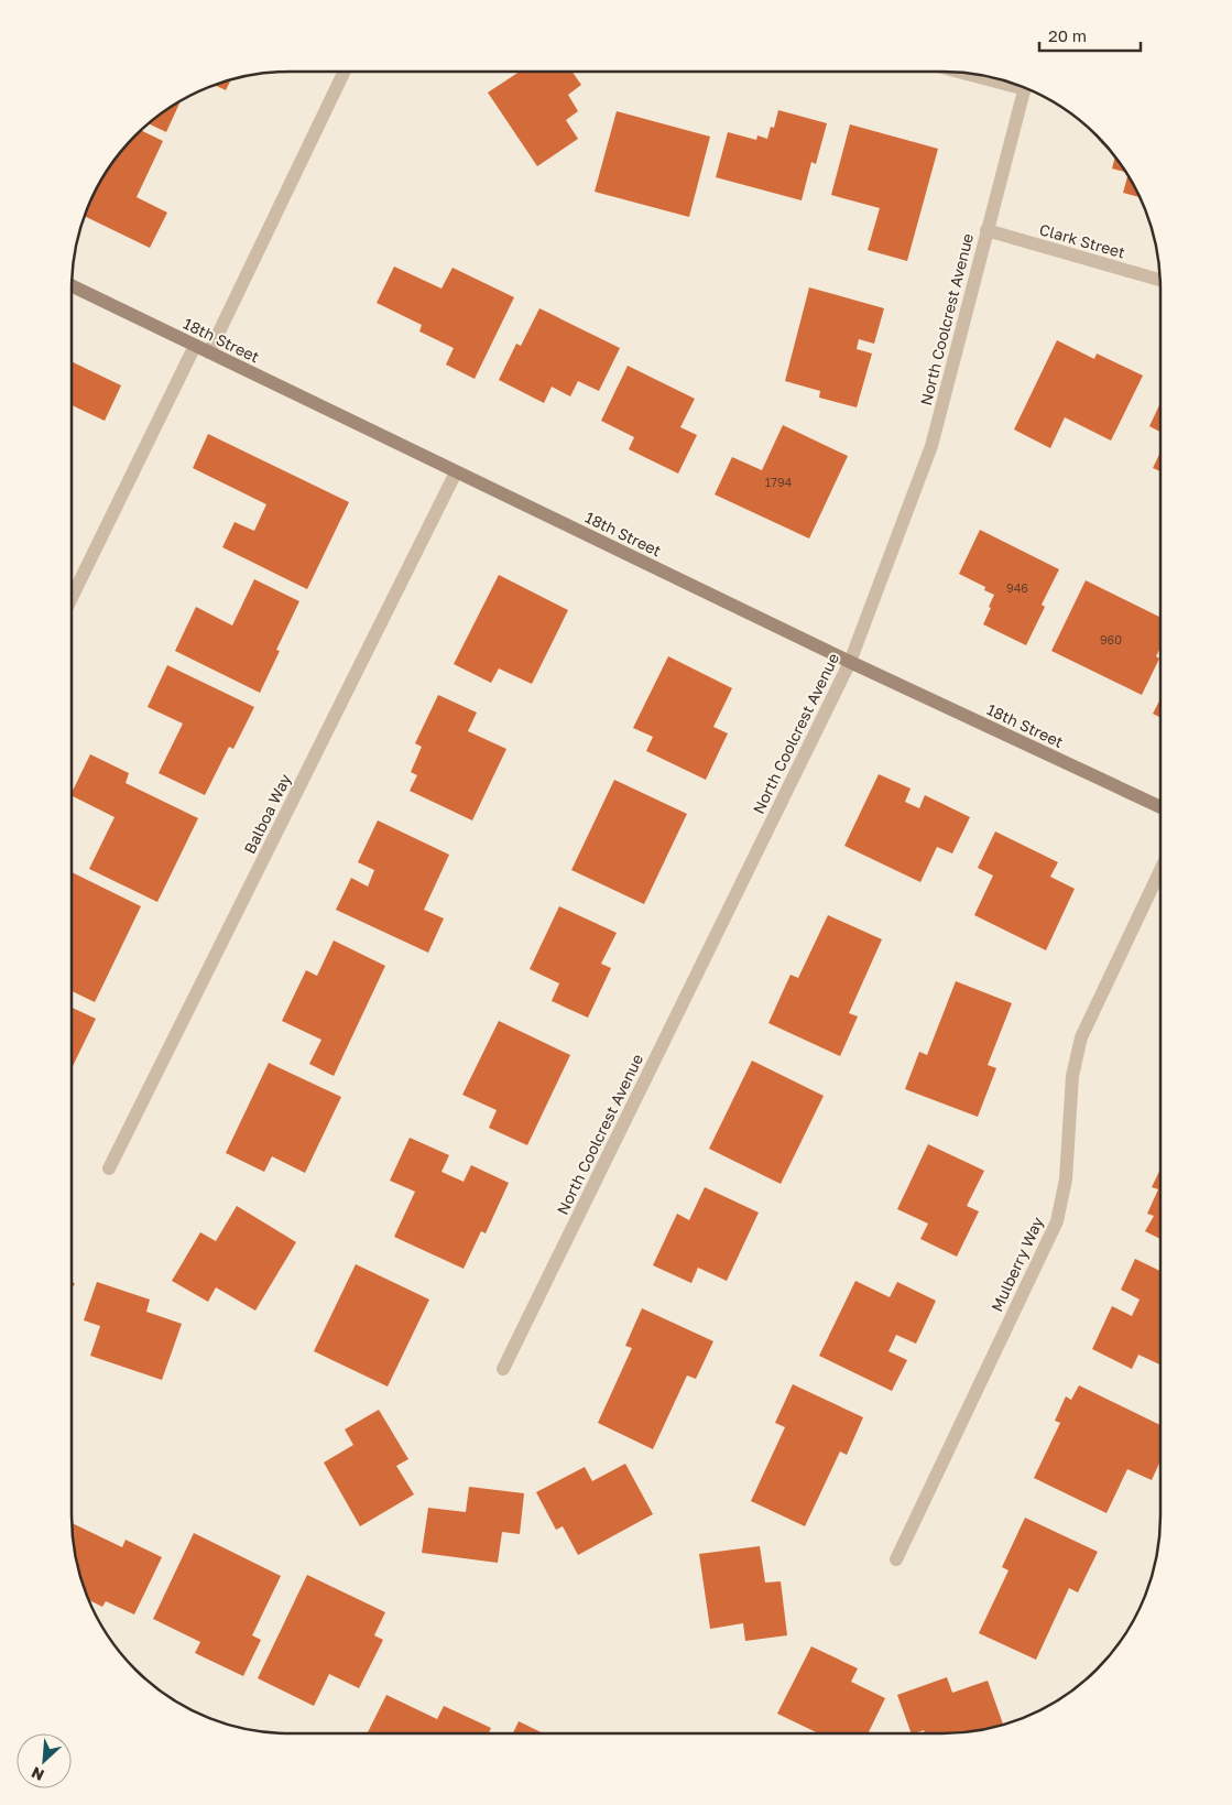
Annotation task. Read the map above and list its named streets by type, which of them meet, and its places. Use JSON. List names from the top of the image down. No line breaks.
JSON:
{"streets":{"main road":["18th Street"],"street":["Clark Street","North Coolcrest Avenue","Balboa Way","Mulberry Way"]},"crossings":[["Clark Street","North Coolcrest Avenue"],["North Coolcrest Avenue","18th Street"],["18th Street","Balboa Way"]],"house_numbers":["1794","946","960"],"scale_bar":"20 m","north":"bottom left"}
